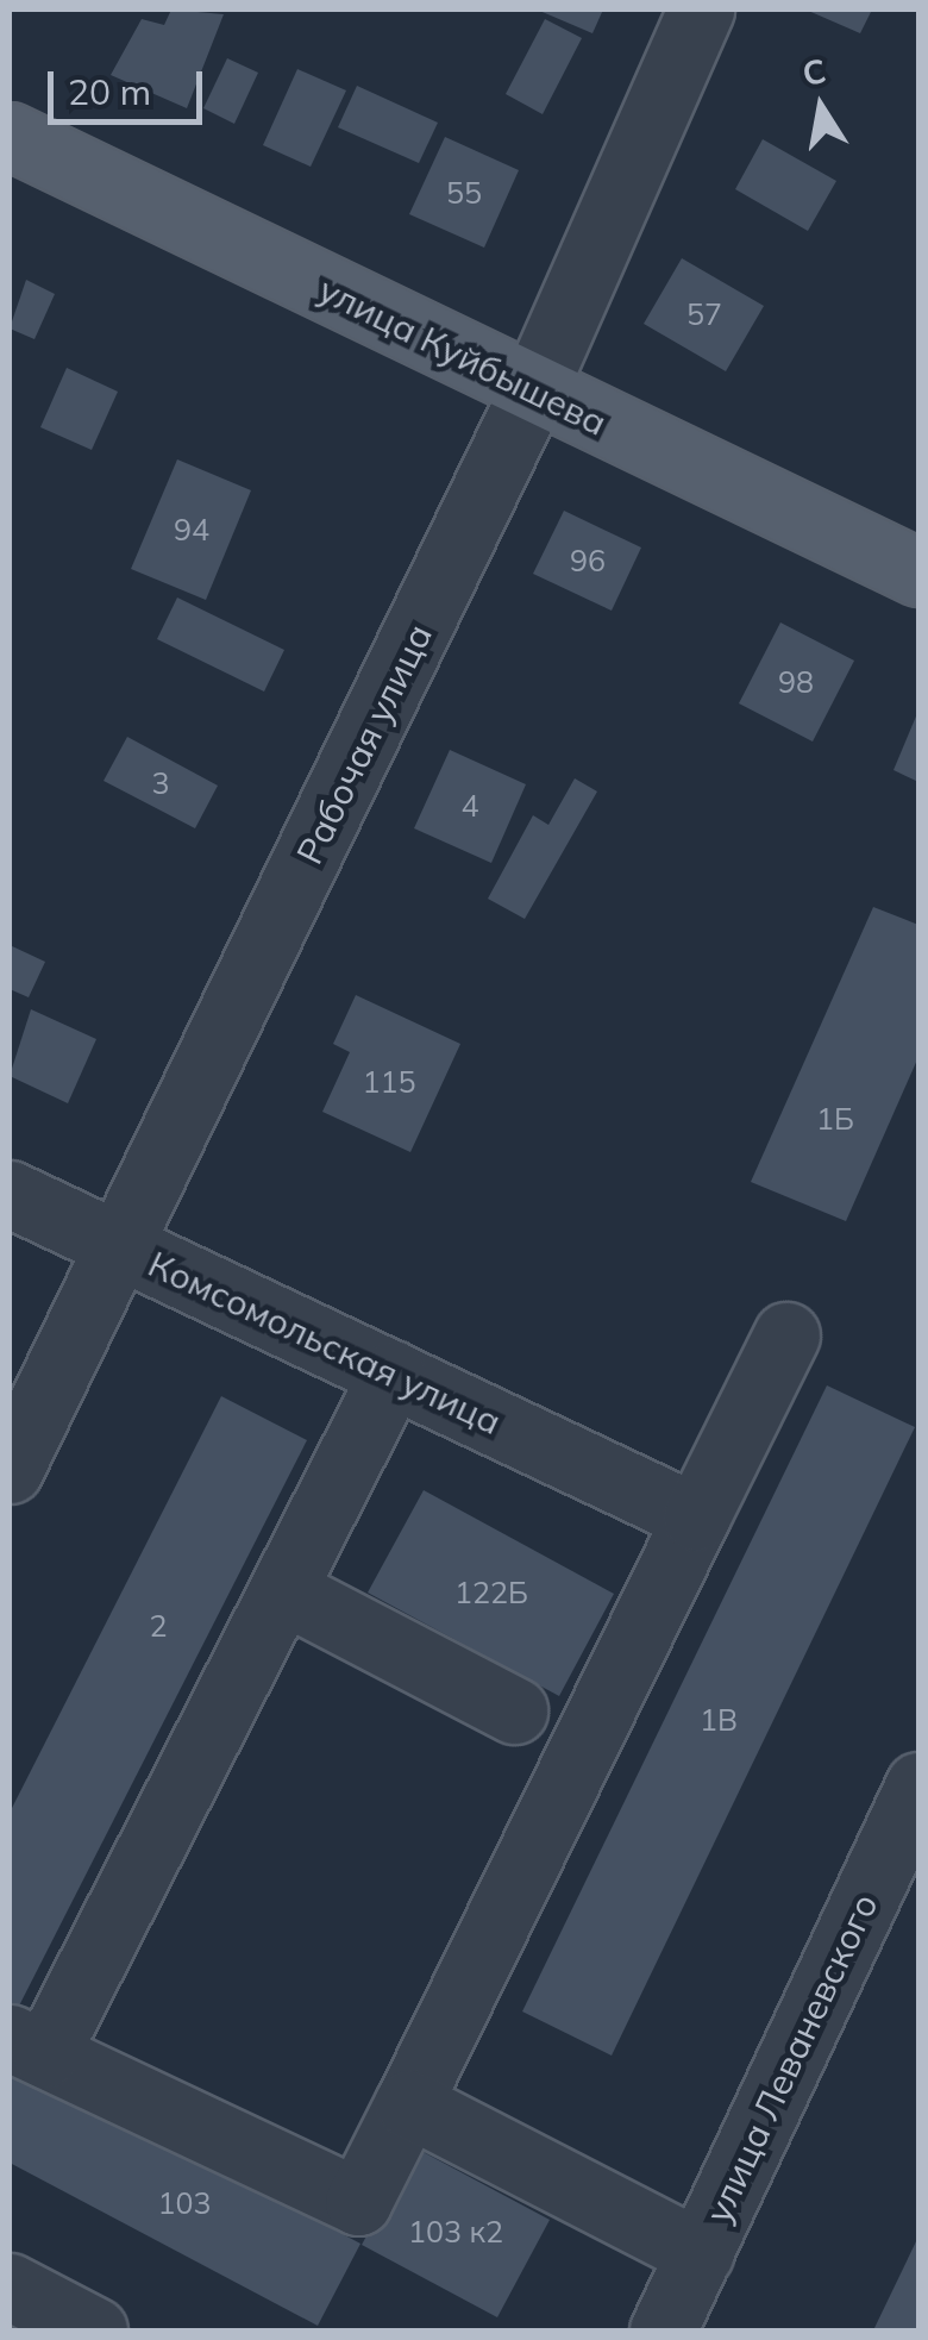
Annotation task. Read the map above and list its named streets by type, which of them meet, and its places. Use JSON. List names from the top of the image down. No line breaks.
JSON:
{"streets":{"main road":["улица Куйбышева"],"street":["Рабочая улица","Комсомольская улица","улица Леваневского"]},"crossings":[["улица Куйбышева","Рабочая улица"],["Рабочая улица","Комсомольская улица"]],"house_numbers":["55","57","94","96","98","3","4","115","1Б","122Б","2","1В","103","103 к2"],"scale_bar":"20 m","north":"top"}
